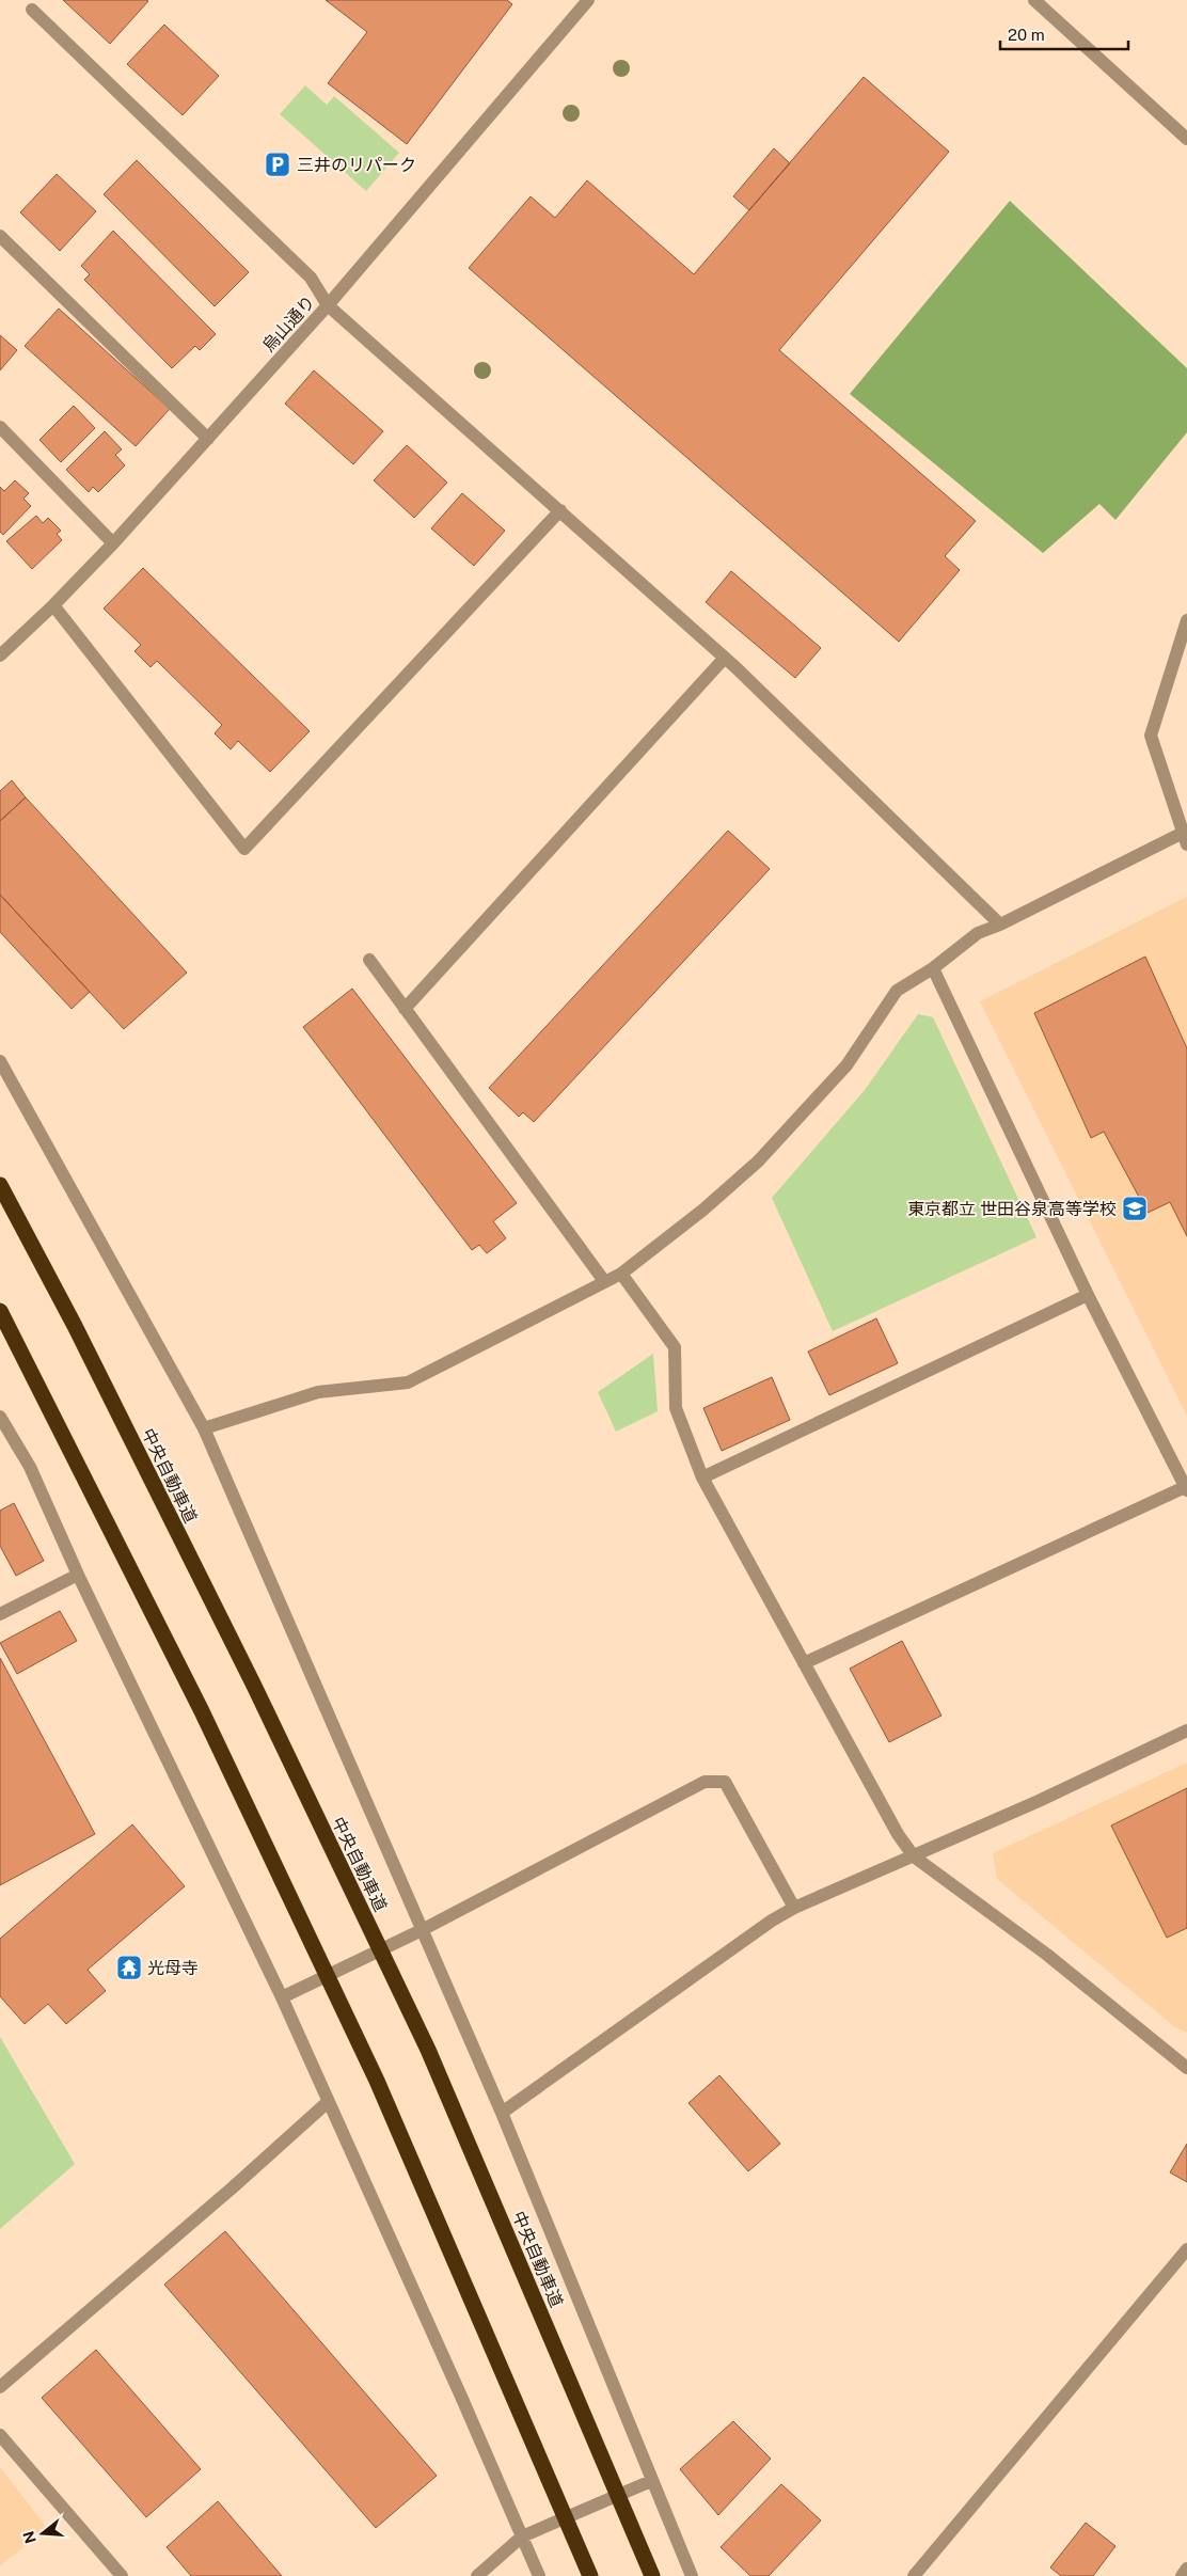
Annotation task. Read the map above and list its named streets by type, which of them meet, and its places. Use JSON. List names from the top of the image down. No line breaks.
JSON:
{"streets":{"highway":["中央自動車道"],"street":["烏山通り"]},"places":{"parking":["三井のリパーク"],"school or university":["東京都立 世田谷泉高等学校"],"temple":["光母寺"]},"scale_bar":"20 m","north":"left"}
